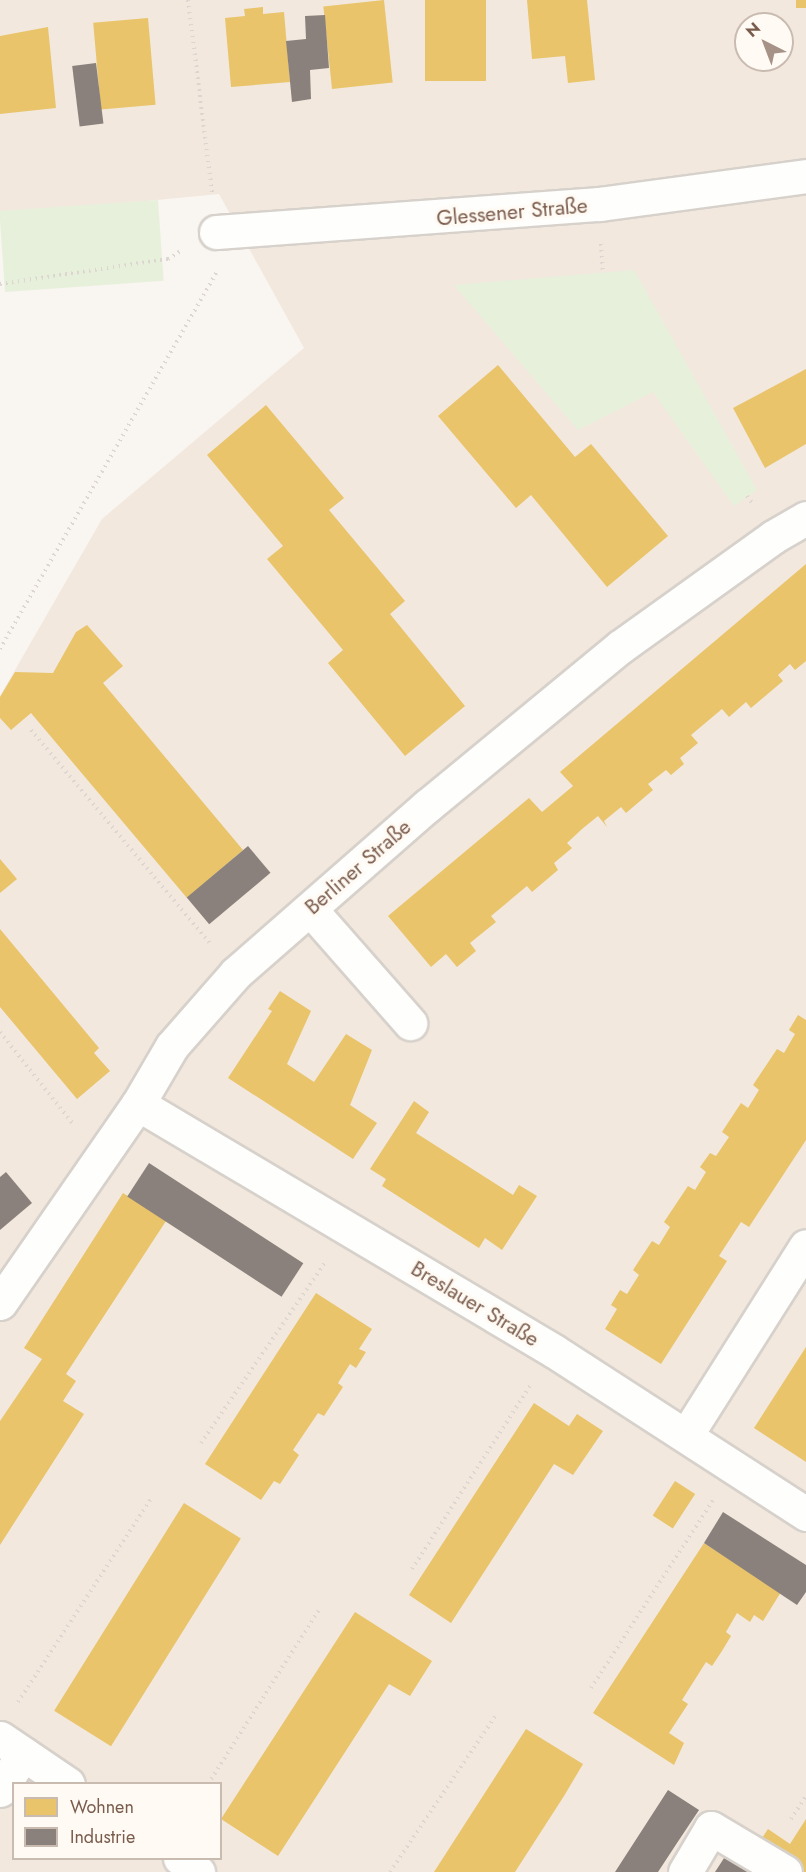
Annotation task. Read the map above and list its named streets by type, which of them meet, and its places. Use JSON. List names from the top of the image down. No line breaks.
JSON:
{"streets":{"street":["Glessener Straße","Berliner Straße","Breslauer Straße"]},"crossings":[["Berliner Straße","Breslauer Straße"]],"legend":["Wohnen","Industrie"],"north":"top left"}
